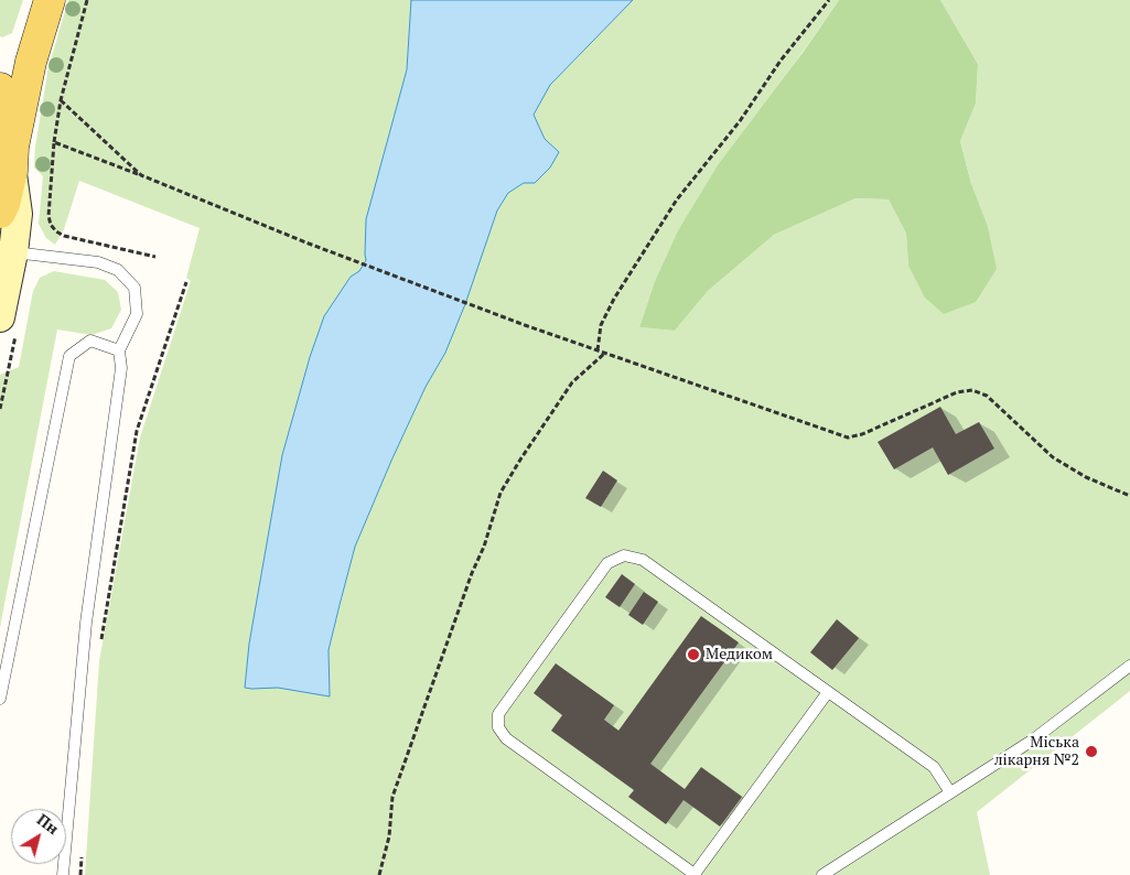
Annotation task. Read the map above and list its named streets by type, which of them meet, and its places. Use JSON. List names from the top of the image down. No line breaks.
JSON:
{"places":["Медиком","Міська лікарня №2"],"north":"top right"}
